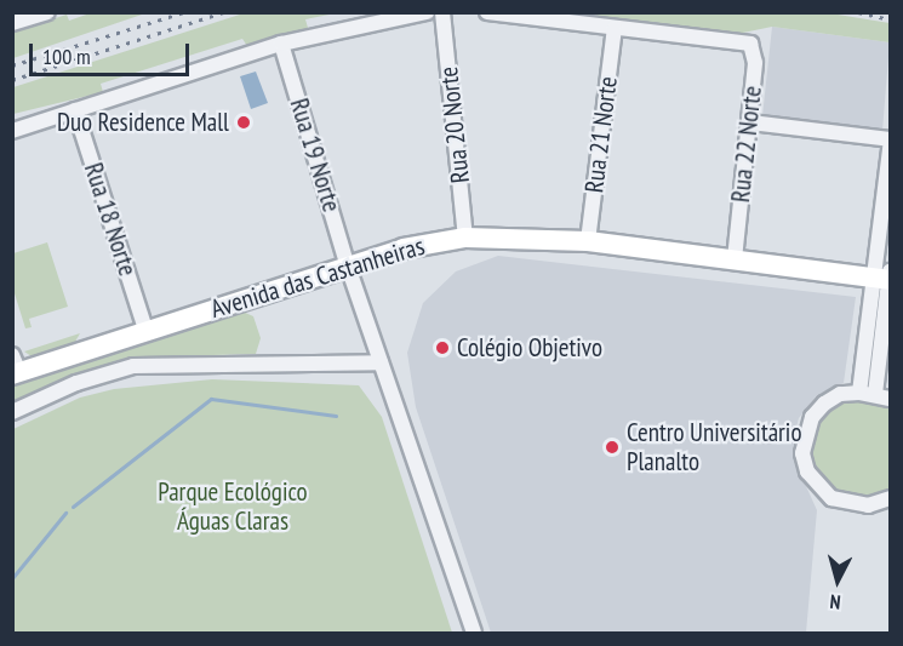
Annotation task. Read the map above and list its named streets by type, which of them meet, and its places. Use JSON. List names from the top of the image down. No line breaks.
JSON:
{"streets":{"main road":["Avenida das Castanheiras"],"street":["Rua 20 Norte","Rua 21 Norte","Rua 22 Norte","Rua 19 Norte","Rua 18 Norte"]},"crossings":[["Rua 20 Norte","Avenida das Castanheiras"],["Rua 21 Norte","Rua 22 Norte"],["Rua 21 Norte","Avenida das Castanheiras"],["Rua 22 Norte","Avenida das Castanheiras"],["Rua 19 Norte","Avenida das Castanheiras"],["Rua 18 Norte","Avenida das Castanheiras"]],"parks":["Parque Ecológico Águas Claras"],"places":["Duo Residence Mall","Colégio Objetivo","Centro Universitário Planalto"],"scale_bar":"100 m","north":"bottom"}
